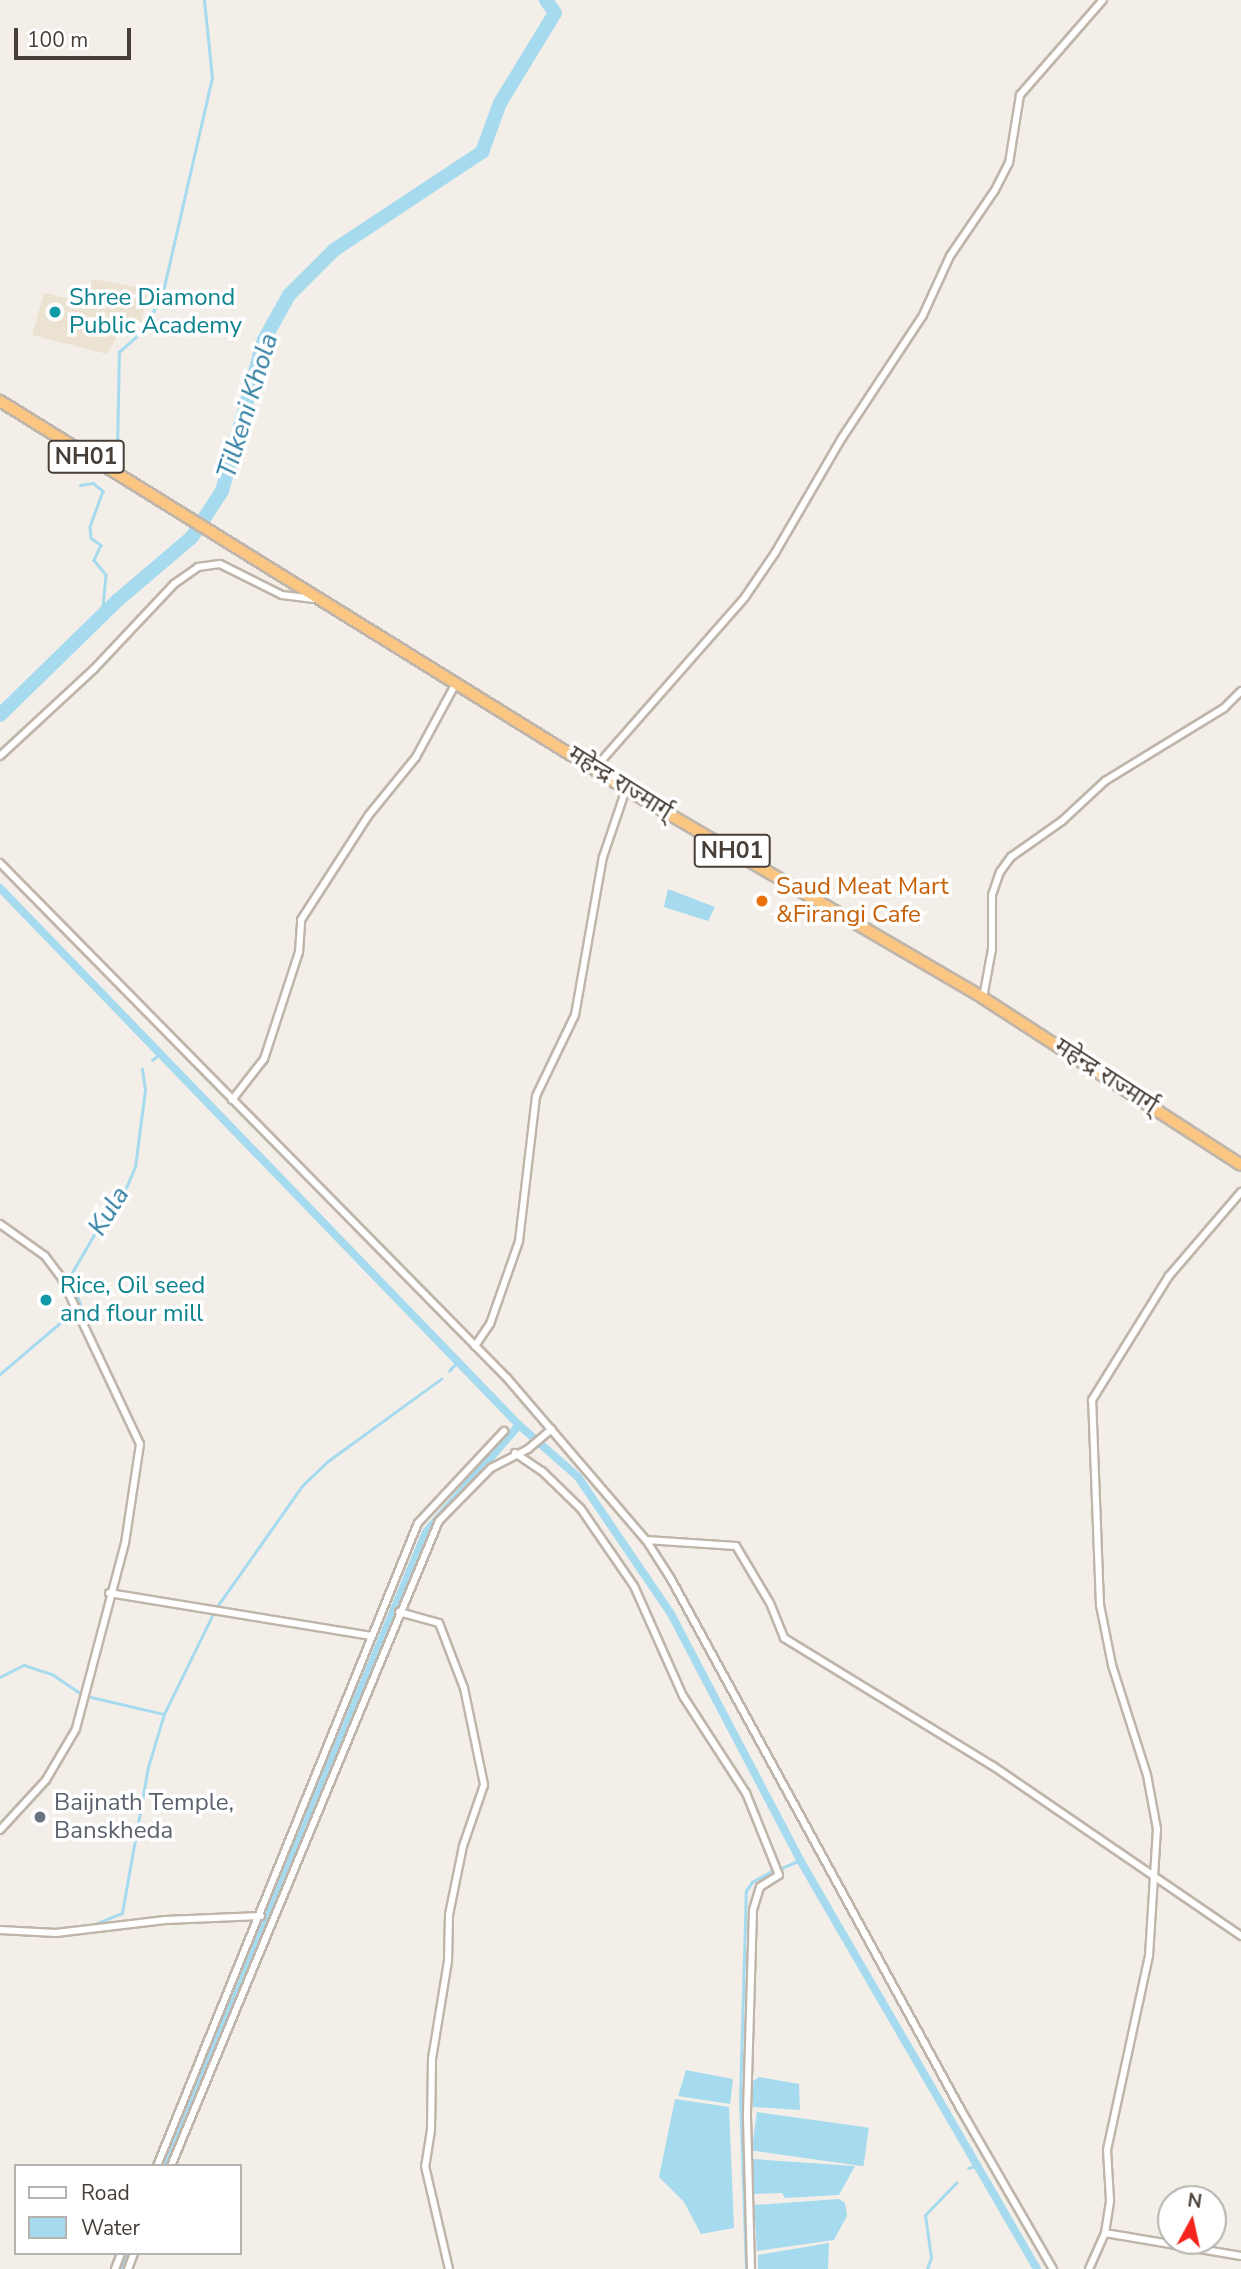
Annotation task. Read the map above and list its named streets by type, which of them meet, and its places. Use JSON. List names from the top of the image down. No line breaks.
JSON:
{"streets":{"highway":["NH01","महेन्द्र राज्मार्ग्"]},"water":["Tilkeni Khola","Kula"],"places":["Shree Diamond Public Academy","Saud Meat Mart &Firangi Cafe","Rice, Oil seed and flour mill","Baijnath Temple, Banskheda"],"legend":["Road","Water"],"scale_bar":"100 m","north":"top"}
